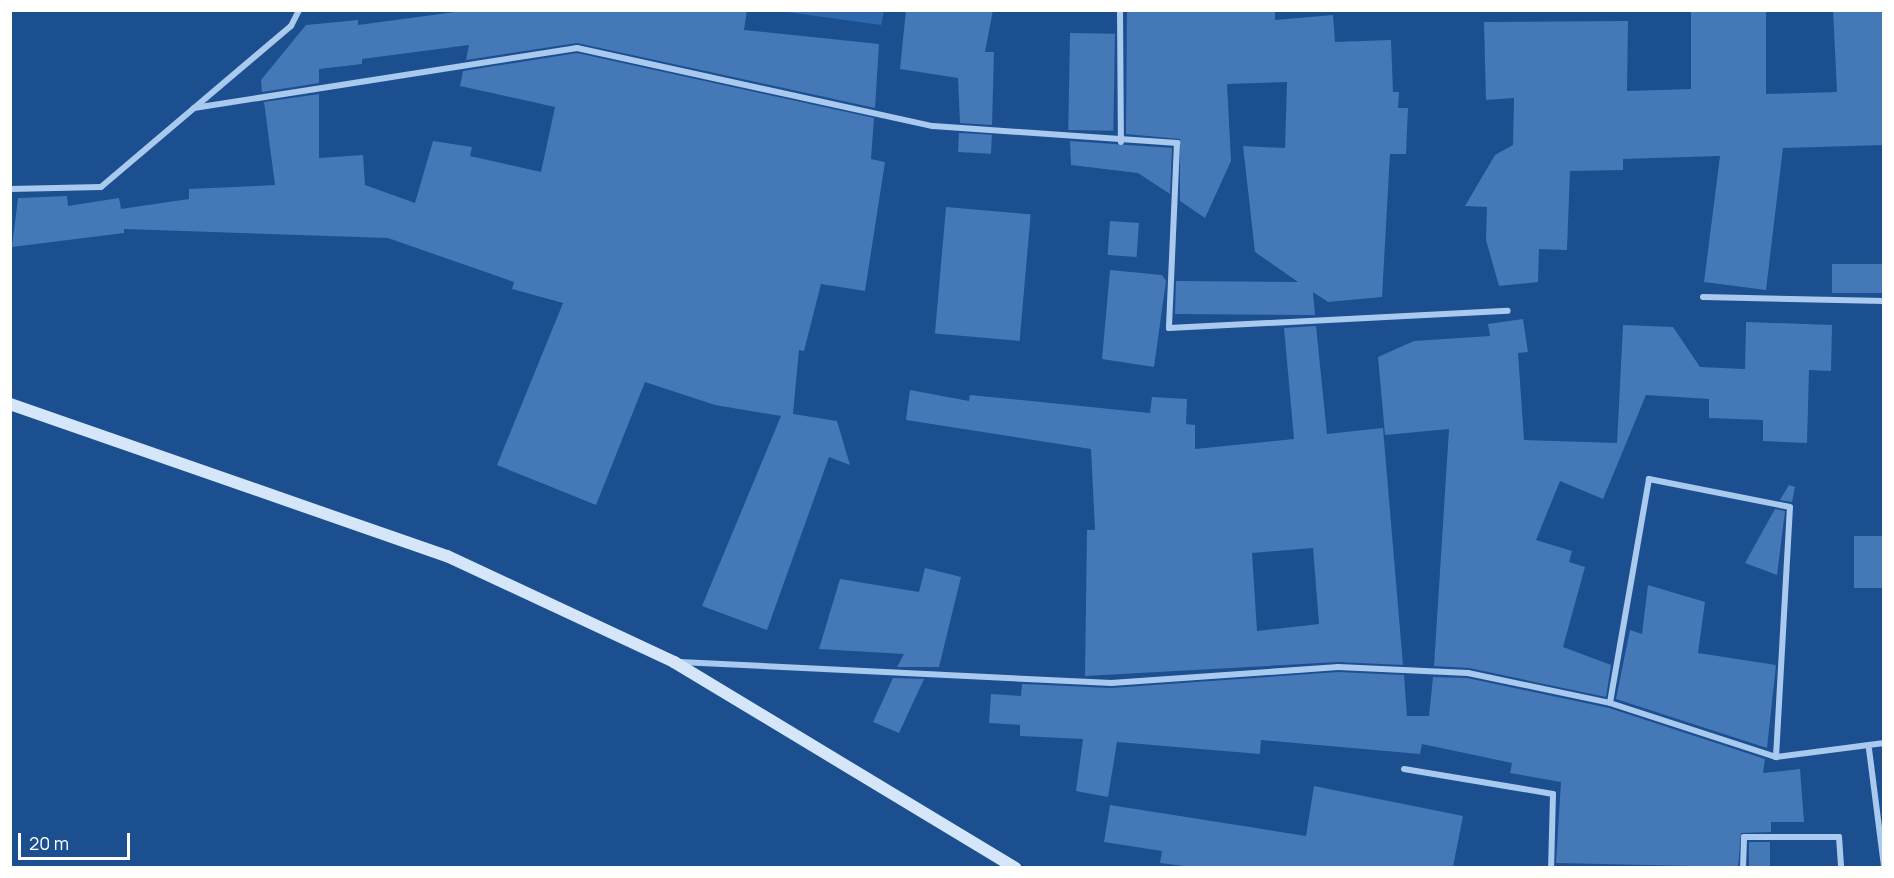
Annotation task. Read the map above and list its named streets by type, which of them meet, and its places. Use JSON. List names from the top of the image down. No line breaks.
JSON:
{"scale_bar":"20 m"}
